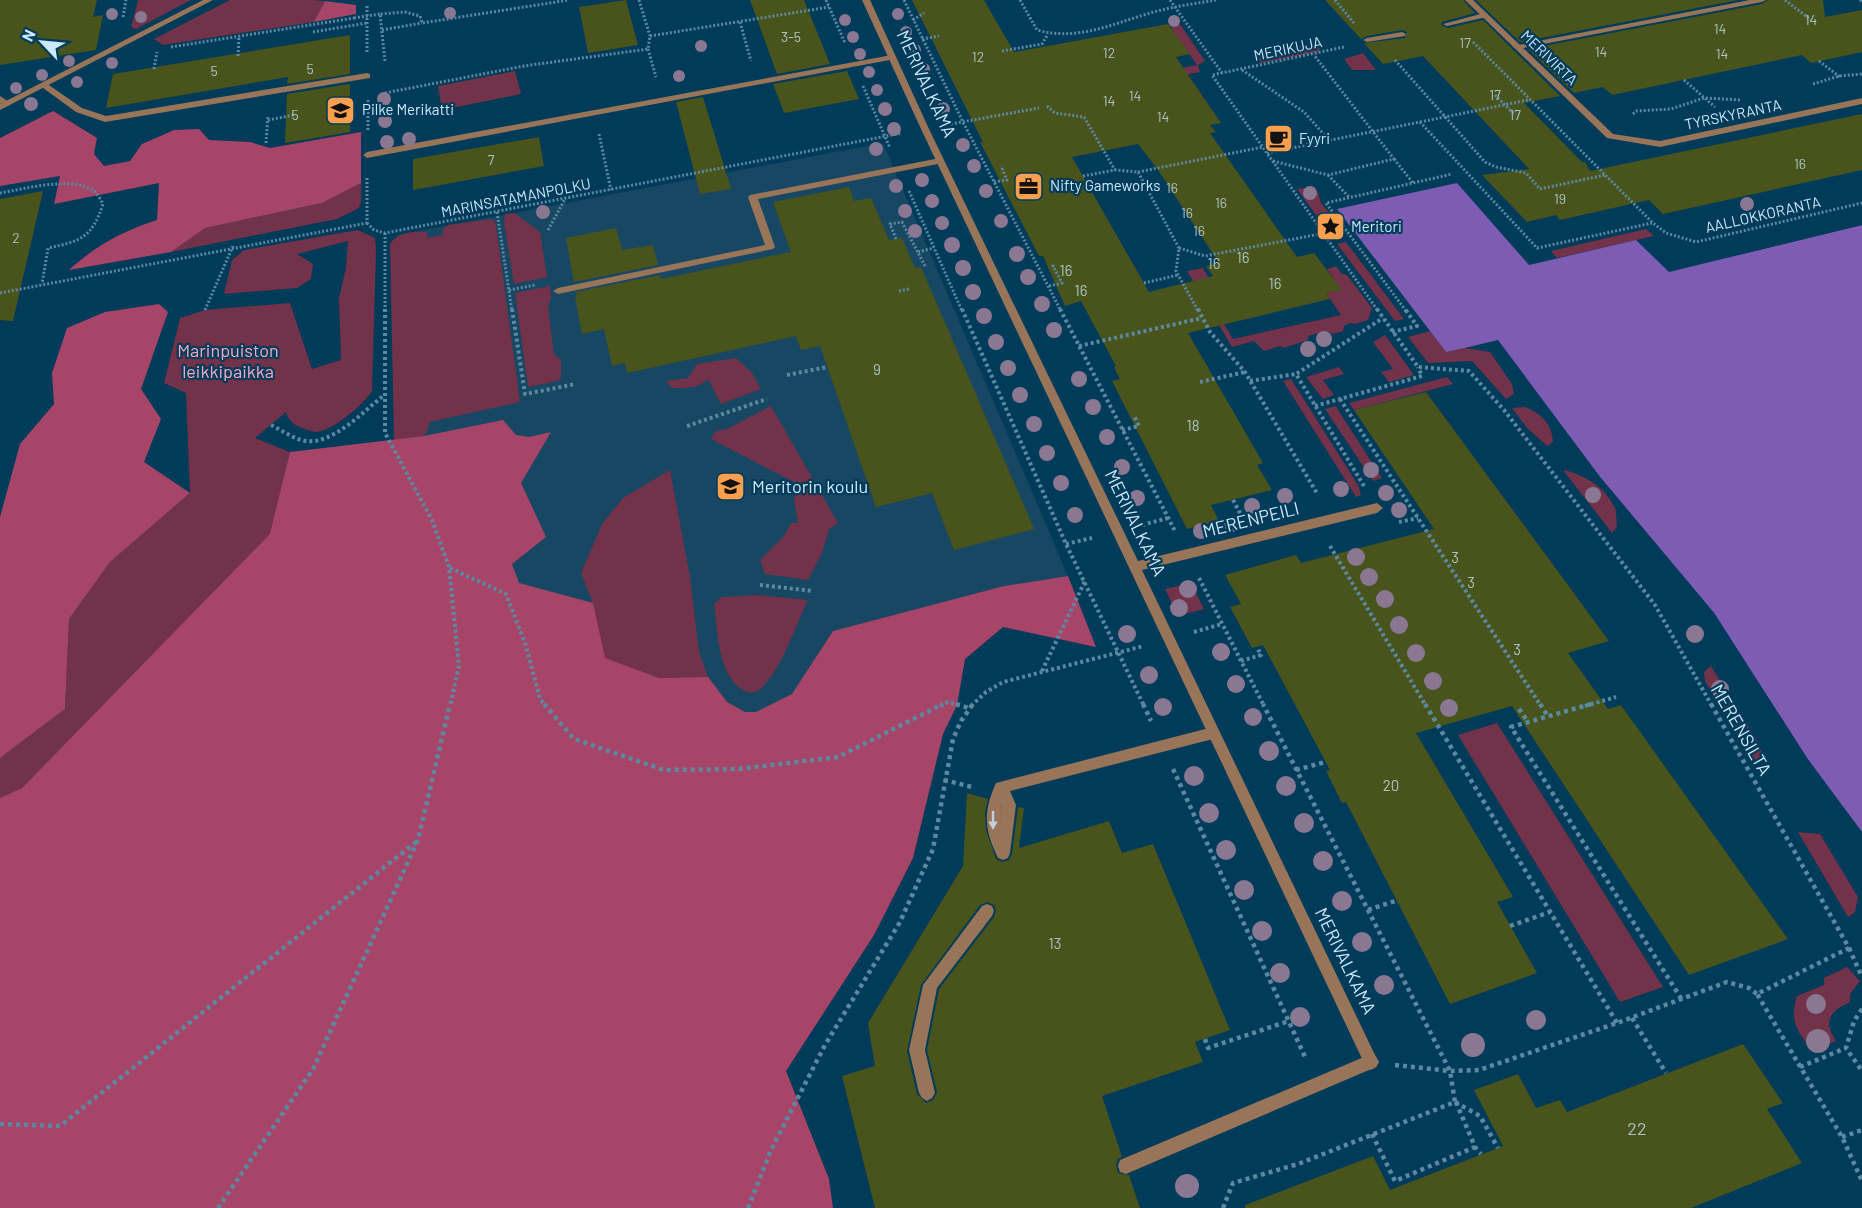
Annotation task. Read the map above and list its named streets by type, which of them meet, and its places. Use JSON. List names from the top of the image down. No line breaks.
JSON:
{"streets":{"street":["MERIVIRTA","MERIVALKAMA","TYRSKYRANTA","MERENPEILI"],"path":["MERIKUJA","MARINSATAMANPOLKU","AALLOKKORANTA","MERENSILTA"]},"crossings":[["MERIVIRTA","TYRSKYRANTA"],["MERIVALKAMA","MARINSATAMANPOLKU"],["MERIVALKAMA","MERENPEILI"]],"parks":["Marinpuiston leikkipaikka"],"places":{"school or university":["Pilke Merikatti","Meritorin koulu"],"cafe":["Fyyri"],"office":["Nifty Gameworks"],"place":["Meritori"]},"house_numbers":["14","14","3-5","17","14","12","14","12","5","5","17","14","14","5","17","14","7","16","16","19","16","16","16","2","16","16","16","16","16","9","18","3","3","3","20","13","22"],"north":"top left"}
